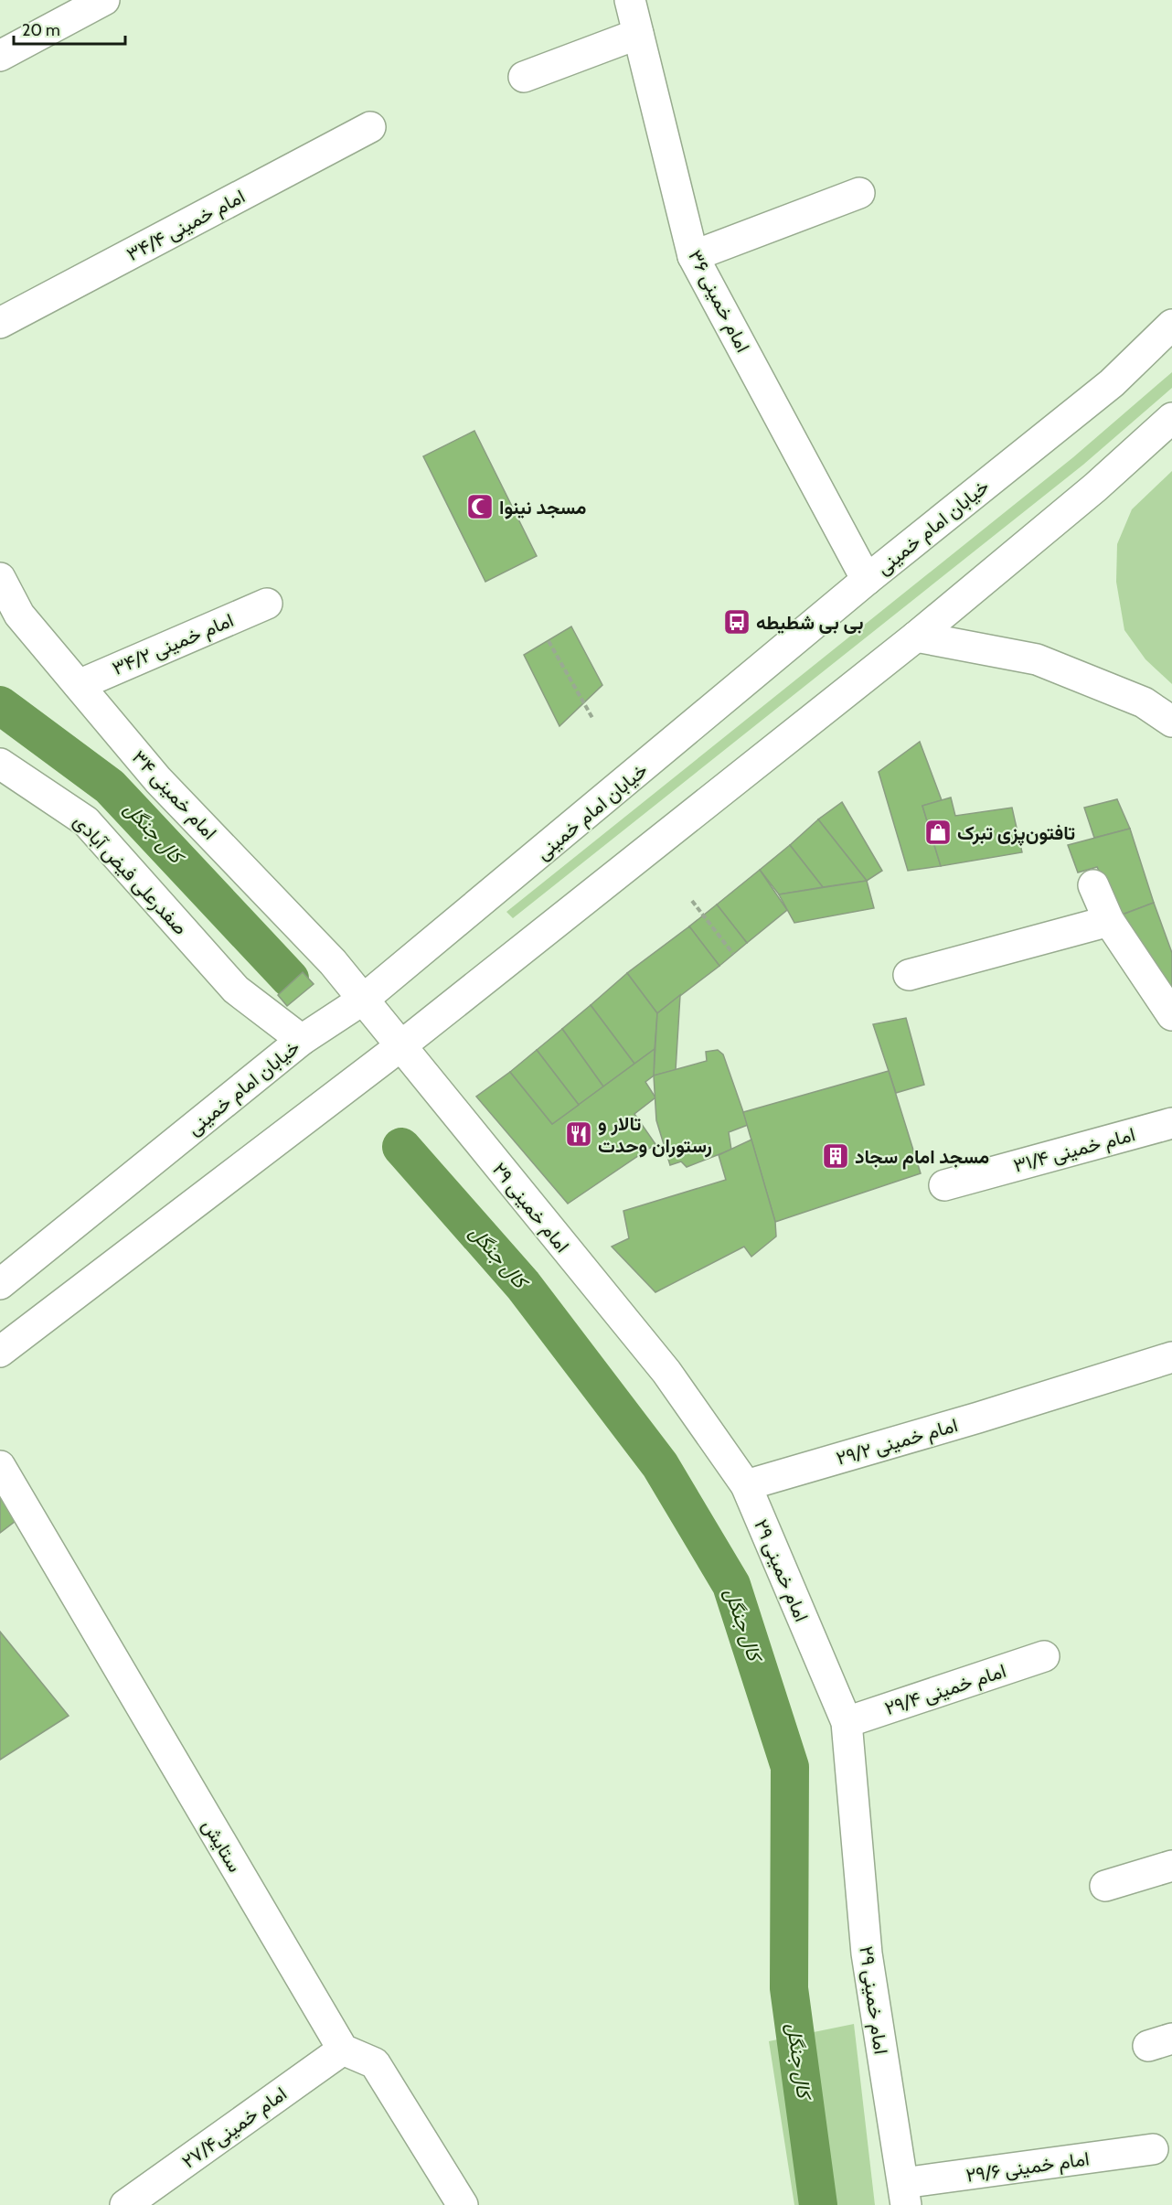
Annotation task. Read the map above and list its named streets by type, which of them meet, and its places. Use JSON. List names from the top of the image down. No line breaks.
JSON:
{"streets":{"street":["امام خمینی ۳۴/۴","امام خمینی ۳۶","خیابان امام خمینی","امام خمینی ۳۴/۲","امام خمینی ۳۴","صفدرعلی فیض آبادی","امام خمینی ۳۱/۴","امام خمینی ۲۹","امام خمینی ۲۹/۲","امام خمینی ۲۹/۴","ستایش","امام خمینی۲۷/۴","امام خمینی ۲۹/۶"]},"crossings":[["امام خمینی ۳۶","خیابان امام خمینی"],["خیابان امام خمینی","امام خمینی ۳۴"],["خیابان امام خمینی","صفدرعلی فیض آبادی"],["امام خمینی ۳۴/۲","امام خمینی ۳۴"],["امام خمینی ۳۴","امام خمینی ۲۹"],["امام خمینی ۲۹","امام خمینی ۲۹/۲"],["امام خمینی ۲۹","امام خمینی ۲۹/۴"],["امام خمینی ۲۹","امام خمینی ۲۹/۶"],["ستایش","امام خمینی۲۷/۴"]],"water":["کال جنگل"],"places":{"mosque":["مسجد نینوا"],"bus stop":["بی بی شطیطه"],"shop":["تافتون‌پزی تبرک"],"restaurant":["تالار و رستوران وحدت"],"building":["مسجد امام سجاد"]},"scale_bar":"20 m"}
